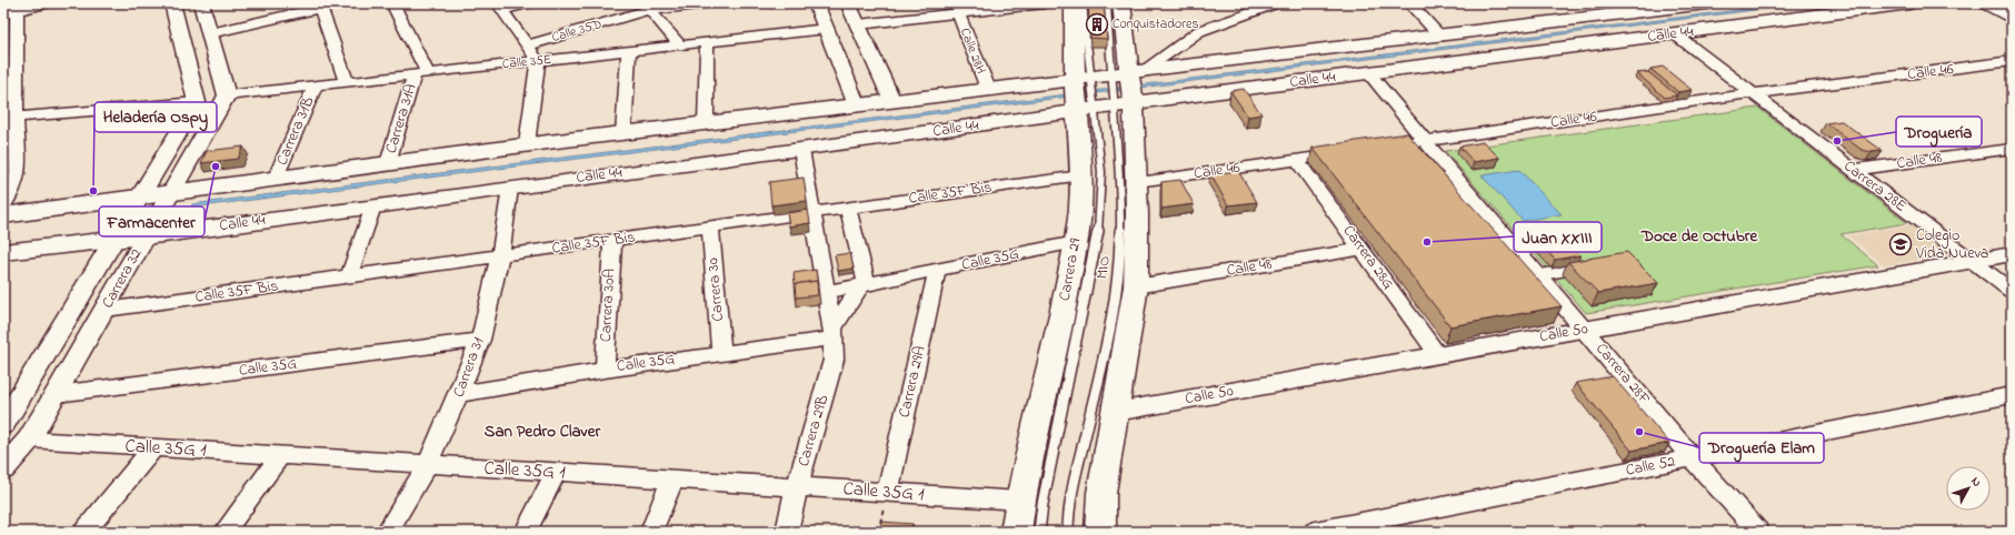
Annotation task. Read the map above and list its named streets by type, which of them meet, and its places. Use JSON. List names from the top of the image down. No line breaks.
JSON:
{"streets":{"main road":["Calle 44","Carrera 29"],"street":["Calle 35D","Calle 28H","Calle 35E","Calle 46","Carrera 31A","Carrera 31B","Calle 48","Carrera 28E","Calle 35F Bis","Carrera 28G","Calle 35G","Carrera 32","Carrera 30","Carrera 30A","Calle 50","Carrera 31","Carrera 28F","Carrera 29A","Carrera 29B","Calle 35G 1","Calle 52"],"lane":["MIO"]},"crossings":[["Calle 44","Calle 28H"],["Calle 44","Carrera 31A"],["Calle 44","Carrera 31B"],["Calle 44","Carrera 28E"],["Calle 44","MIO"],["Calle 44","Carrera 29"],["Calle 44","Carrera 32"],["Calle 44","Carrera 31"],["Calle 44","Carrera 28F"],["Calle 44","Carrera 29B"],["Calle 35E","Carrera 31A"],["Calle 35E","Carrera 31B"],["Calle 35E","Carrera 32"],["Calle 46","Carrera 28E"],["Calle 46","Carrera 28G"],["Calle 46","Carrera 28F"],["Calle 48","Carrera 28E"],["Calle 48","Carrera 28G"],["Carrera 28E","Calle 50"],["Calle 35F Bis","Carrera 29"],["Calle 35F Bis","Carrera 32"],["Calle 35F Bis","Carrera 30"],["Calle 35F Bis","Carrera 30A"],["Calle 35F Bis","Carrera 31"],["Calle 35F Bis","Carrera 29B"],["Carrera 28G","Calle 50"],["Calle 35G","Carrera 29"],["Calle 35G","Carrera 32"],["Calle 35G","Carrera 30"],["Calle 35G","Carrera 30A"],["Calle 35G","Carrera 31"],["Calle 35G","Carrera 29A"],["Calle 35G","Carrera 29B"],["MIO","Carrera 29"],["Carrera 29","Calle 35G 1"],["Carrera 32","Calle 35G 1"],["Calle 50","Carrera 28F"],["Carrera 31","Calle 35G 1"],["Carrera 28F","Calle 52"],["Carrera 29A","Calle 35G 1"],["Carrera 29B","Calle 35G 1"]],"districts":["Doce de Octubre","San Pedro Claver"],"places":{"building":["Conquistadores"],"other":["Droguería","Farmacenter","Heladería Ospy","Juan XXIII","Droguería Elam"],"school or university":["Colegio Vida Nueva"]},"north":"top right"}
